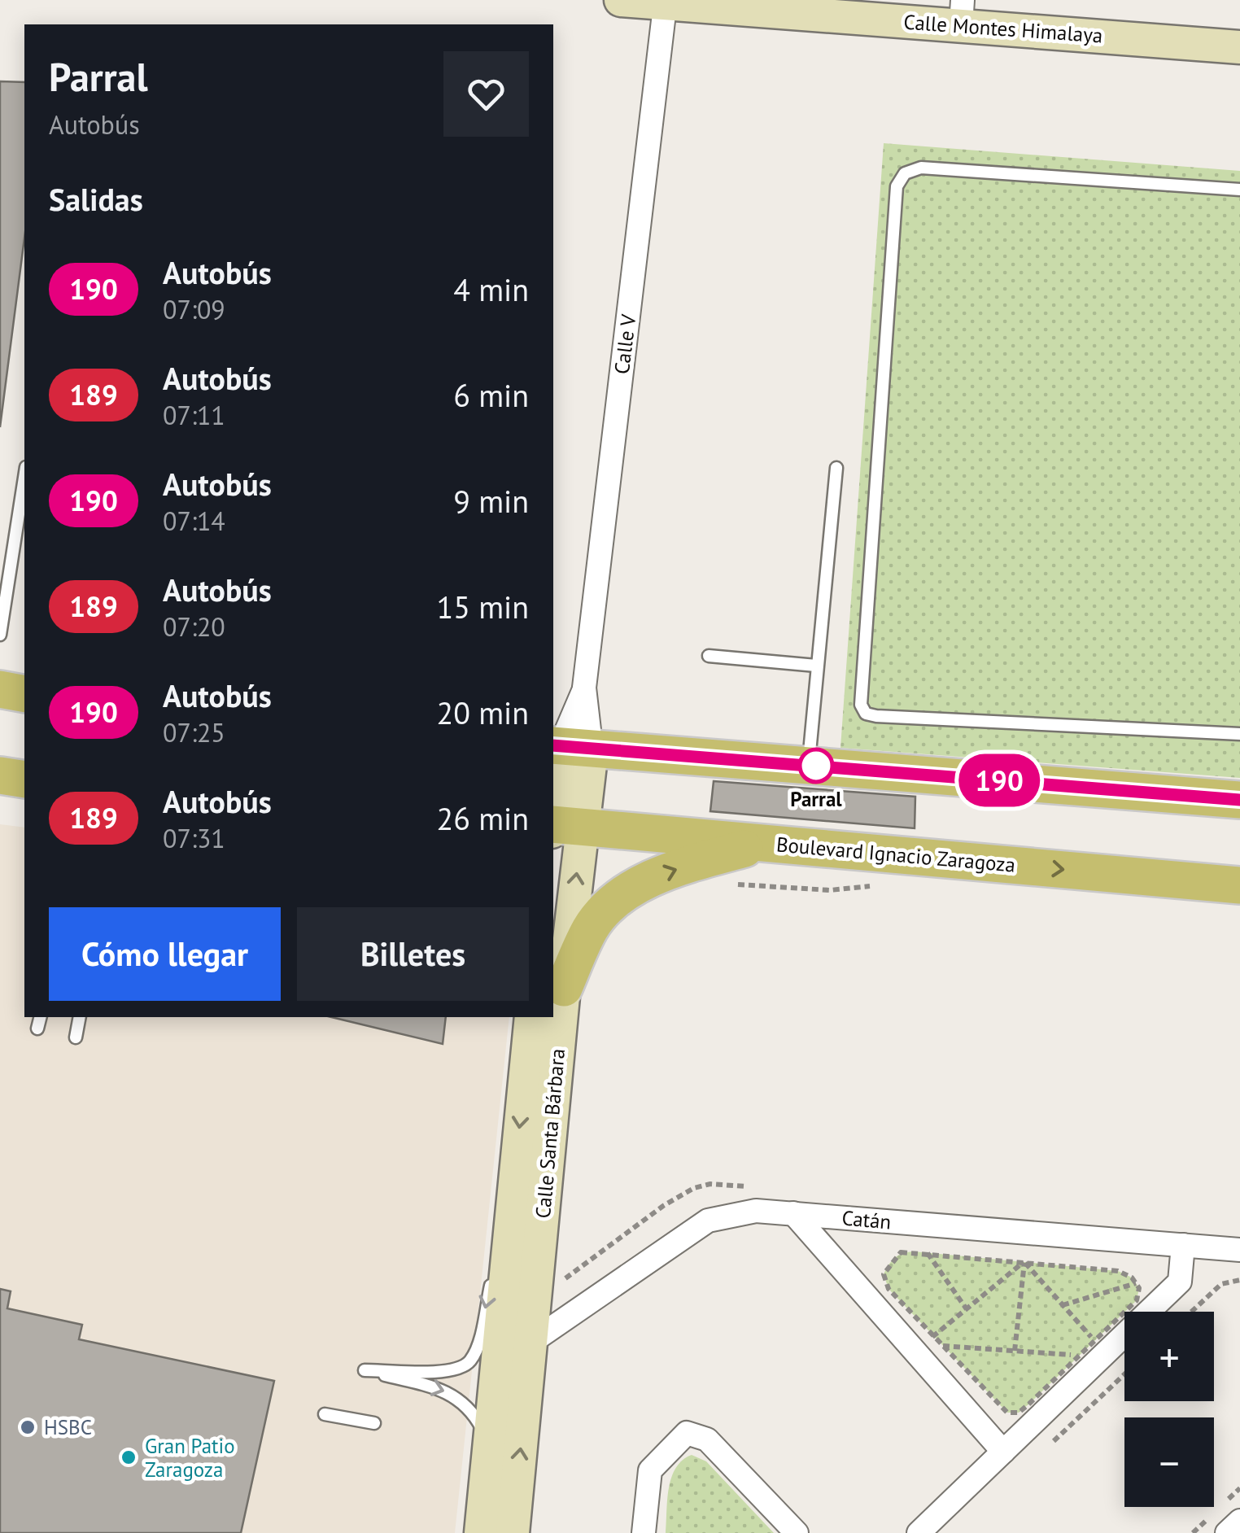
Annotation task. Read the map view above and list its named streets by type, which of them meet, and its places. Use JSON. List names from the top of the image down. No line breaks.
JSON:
{"streets":{"main road":["Boulevard Ignacio Zaragoza"],"street":["Calle Montes Himalaya","Calle V","Calle Santa Bárbara","Catán"]},"crossings":[["Calle Montes Himalaya","Calle V"],["Calle V","Calle Santa Bárbara"],["Boulevard Ignacio Zaragoza","Calle Santa Bárbara"],["Calle Santa Bárbara","Catán"]],"places":["Parral","HSBC","Gran Patio Zaragoza"],"lines":["bus line 190"],"page":{"on_map":"190","heading":[["Parral","Autobús"],"Salidas"],"list":[{"mark":"190","name":"Autobús","note":"07:09","value":"4 min"},{"mark":"189","name":"Autobús","note":"07:11","value":"6 min"},{"mark":"190","name":"Autobús","note":"07:14","value":"9 min"},{"mark":"189","name":"Autobús","note":"07:20","value":"15 min"},{"mark":"190","name":"Autobús","note":"07:25","value":"20 min"},{"mark":"189","name":"Autobús","note":"07:31","value":"26 min"}],"buttons":["Cómo llegar","Billetes"],"map_buttons":["+","−"]}}
